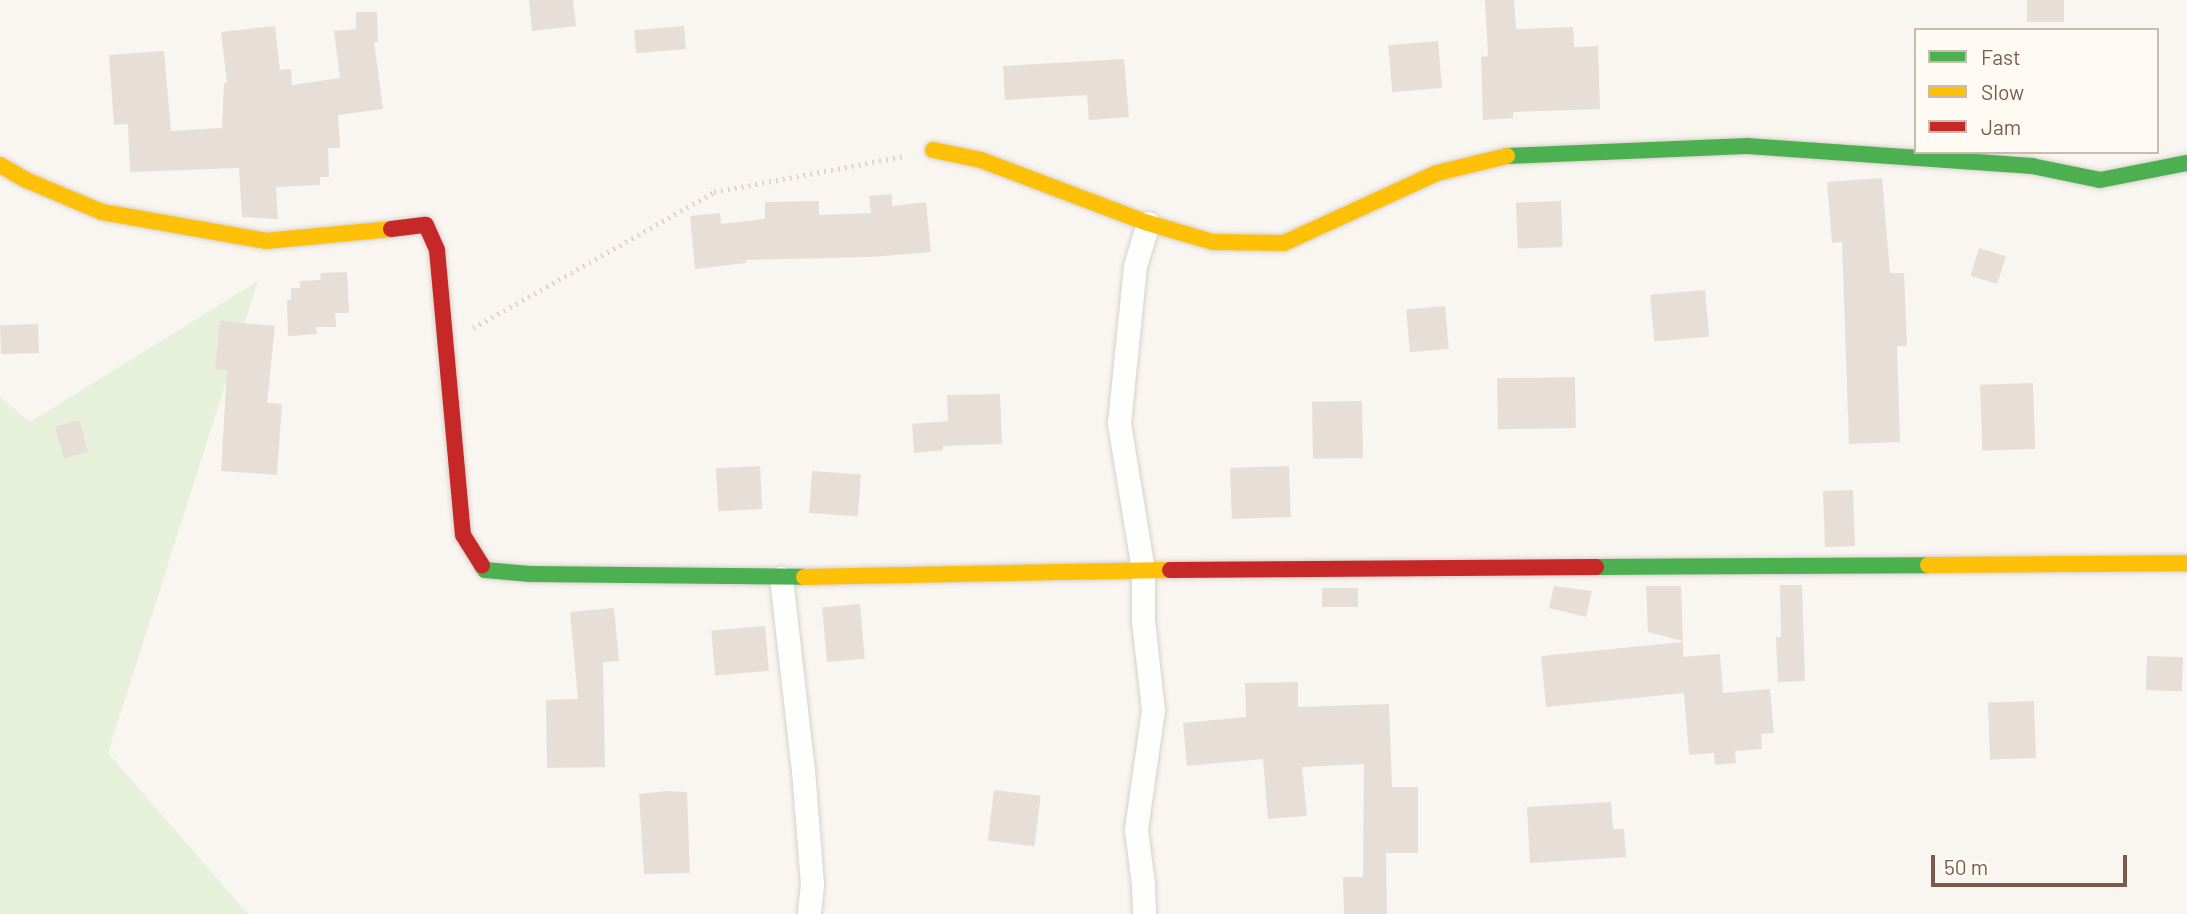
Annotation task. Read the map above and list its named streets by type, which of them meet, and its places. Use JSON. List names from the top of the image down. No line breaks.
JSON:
{"legend":["Fast","Slow","Jam"],"scale_bar":"50 m"}
